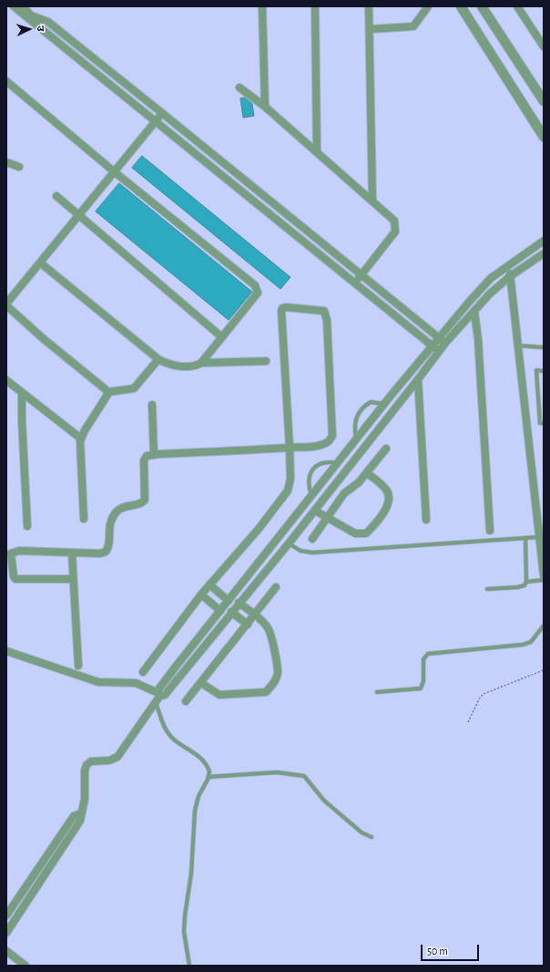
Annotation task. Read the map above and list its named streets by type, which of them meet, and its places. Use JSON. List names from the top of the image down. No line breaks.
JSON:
{"scale_bar":"50 m","north":"right"}
